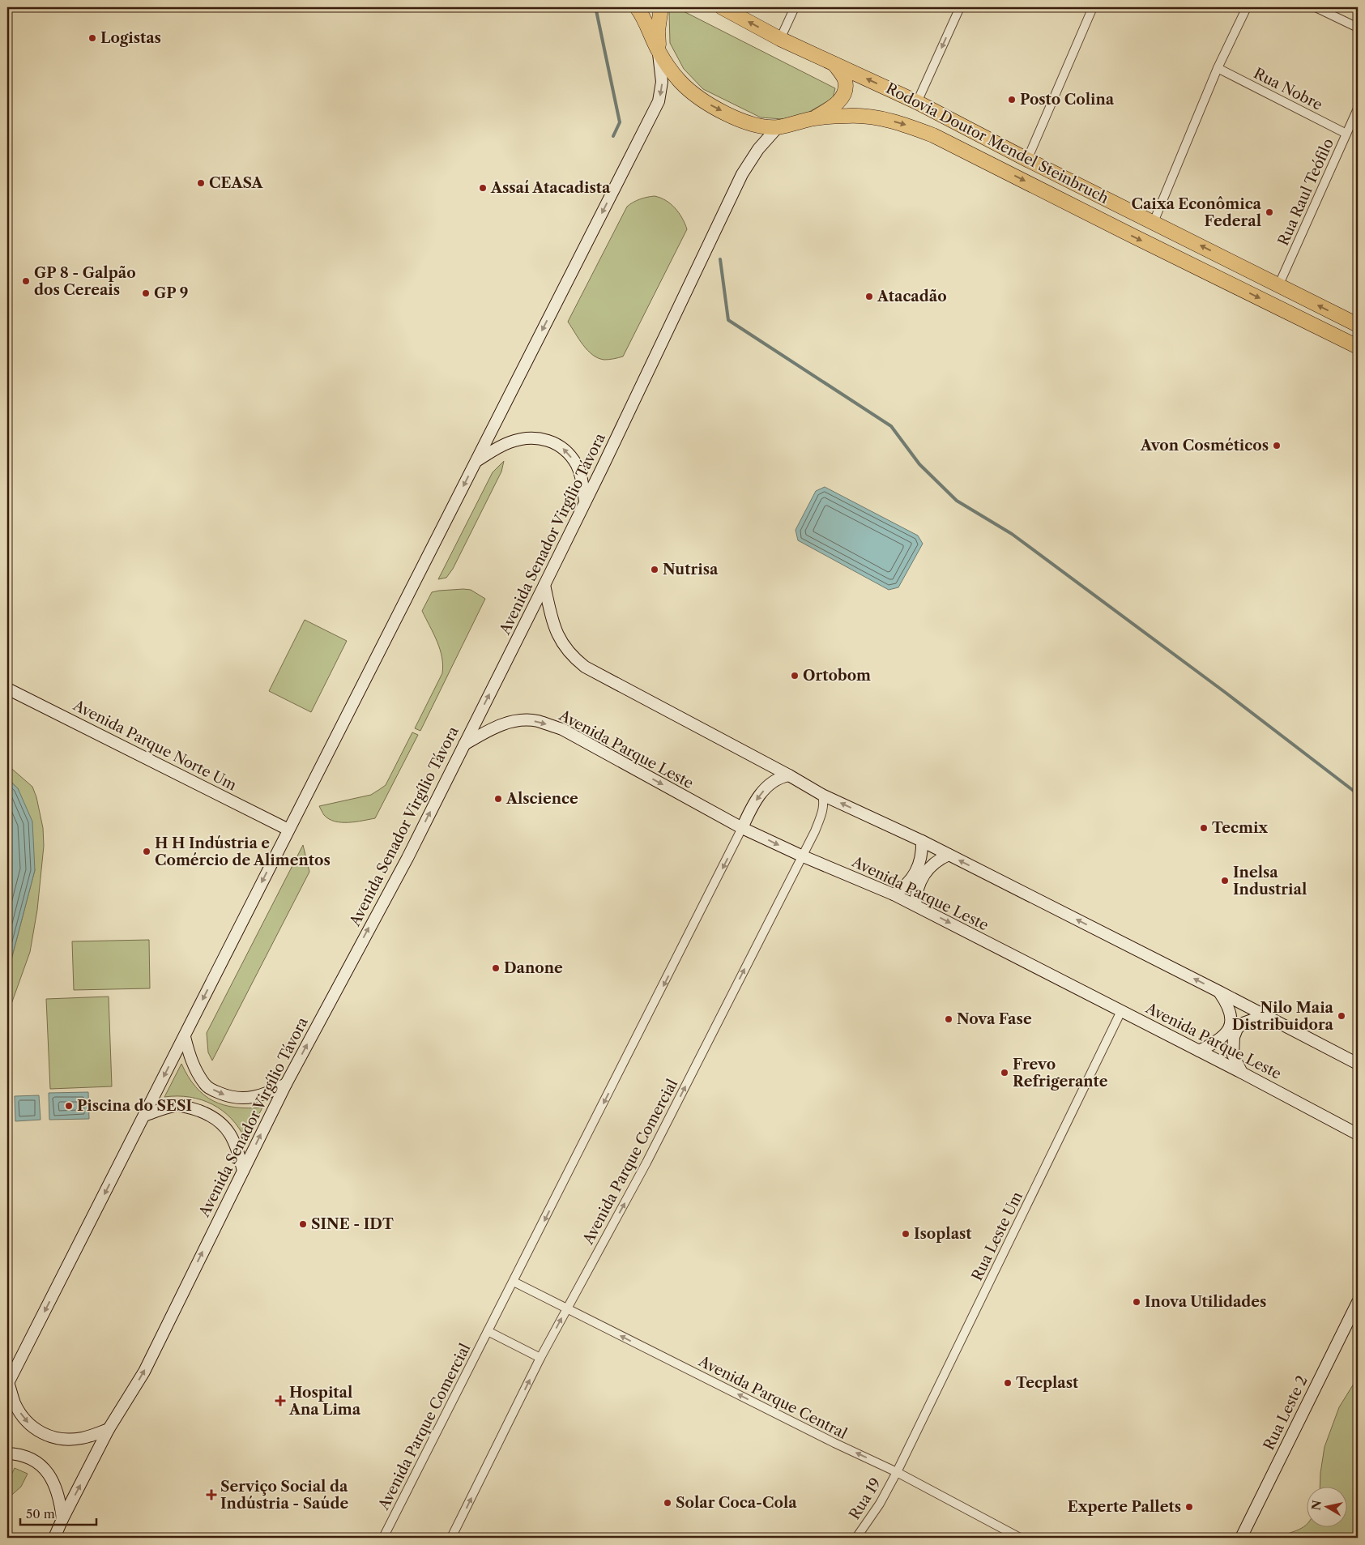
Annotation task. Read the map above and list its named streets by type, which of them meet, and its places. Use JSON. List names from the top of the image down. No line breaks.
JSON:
{"streets":{"highway":["Rodovia Doutor Mendel Steinbruch"],"main road":["Avenida Senador Virgílio Távora","Avenida Parque Norte Um","Avenida Parque Leste","Rua Leste 2"],"street":["Rua Nobre","Rua Raul Teófilo","Avenida Parque Comercial","Rua Leste Um","Avenida Parque Central","Rua 19"]},"crossings":[["Rua Nobre","Rua Raul Teófilo"],["Rodovia Doutor Mendel Steinbruch","Rua Raul Teófilo"],["Rodovia Doutor Mendel Steinbruch","Avenida Senador Virgílio Távora"],["Avenida Senador Virgílio Távora","Avenida Parque Leste"],["Avenida Parque Leste","Avenida Parque Comercial"],["Avenida Parque Leste","Rua Leste Um"],["Avenida Parque Comercial","Avenida Parque Central"],["Rua Leste Um","Avenida Parque Central"],["Rua Leste Um","Rua 19"],["Avenida Parque Central","Rua 19"]],"one_way":["Avenida Senador Virgílio Távora","Avenida Parque Central"],"places":{"other":["Logistas","Posto Colina","CEASA","Assaí Atacadista","Caixa Econômica Federal","GP 8 - Galpão dos Cereais","GP 9","Atacadão","Avon Cosméticos","Nutrisa","Ortobom","Alscience","Tecmix","H H Indústria e Comércio de Alimentos","Inelsa Industrial","Danone","Nilo Maia Distribuidora","Nova Fase","Frevo Refrigerante","Piscina do SESI","SINE - IDT","Isoplast","Inova Utilidades","Tecplast","Solar Coca-Cola","Experte Pallets"],"health":["Hospital Ana Lima","Serviço Social da Indústria - Saúde"]},"scale_bar":"50 m","north":"left"}
